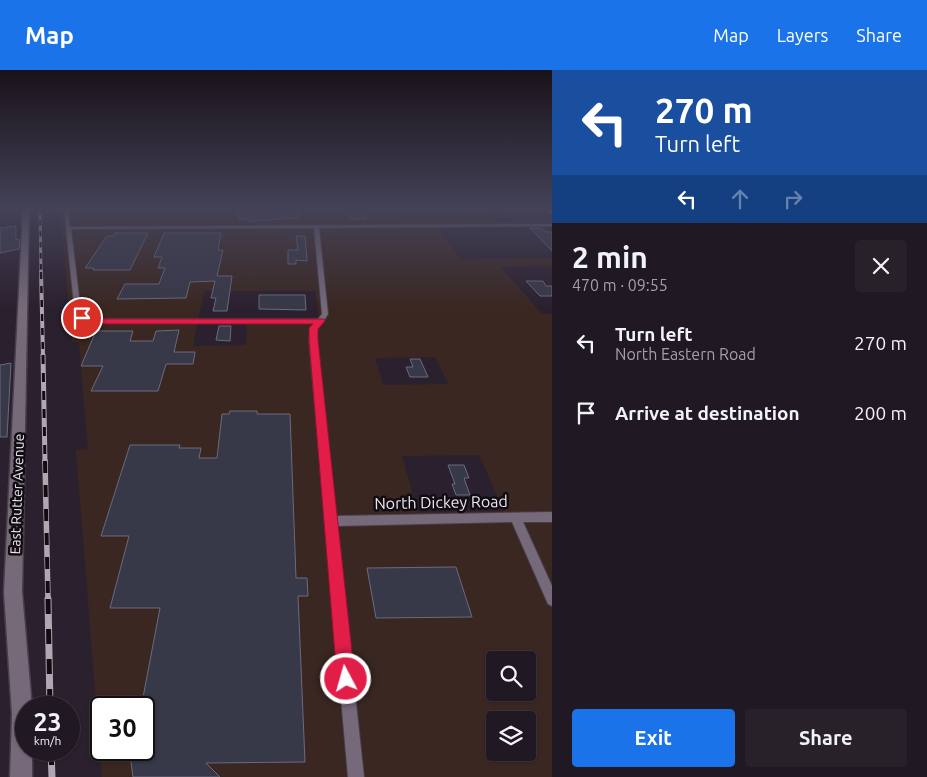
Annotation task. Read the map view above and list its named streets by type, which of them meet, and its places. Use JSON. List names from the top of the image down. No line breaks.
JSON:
{"streets":{"street":["East Rutter Avenue","North Dickey Road"]},"page":{"header":"Map","nav":["Map","Layers","Share"],"turn":["270 m","Turn left"],"heading":["2 min","470 m · 09:55"],"list":[{"name":"Turn left","note":"North Eastern Road","value":"270 m"},{"name":"Arrive at destination","value":"200 m"}],"speed":"23 km/h","limit":"30","buttons":["Exit","Share"]}}
